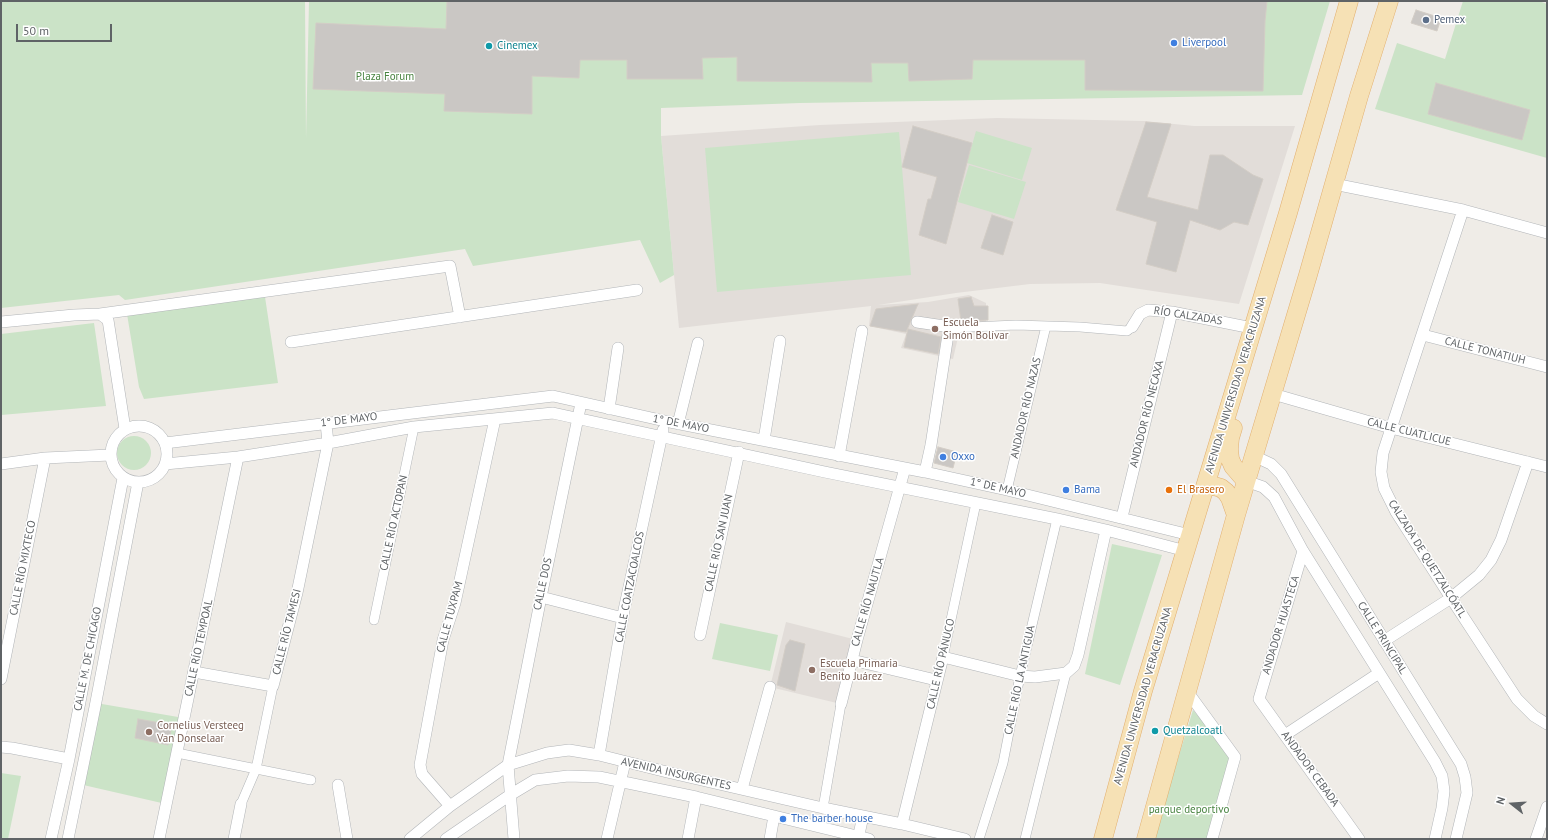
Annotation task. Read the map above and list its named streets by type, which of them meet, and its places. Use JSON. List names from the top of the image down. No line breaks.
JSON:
{"streets":{"main road":["AVENIDA UNIVERSIDAD VERACRUZANA"],"street":["RÍO CALZADAS","CALLE TONATIUH","ANDADOR RÍO NAZAS","ANDADOR RÍO NECAXA","1° DE MAYO","CALLE CUATLICUE","CALLE RÍO ACTOPAN","CALLE RÍO SAN JUAN","CALZADA DE QUETZALCÓATL","CALLE RÍO MIXTECO","CALLE DOS","CALLE COATZACOALCOS","CALLE RÍO NAUTLA","CALLE TUXPAM","ANDADOR HUASTECA","CALLE RÍO TAMESI","CALLE PRINCIPAL","CALLE RÍO TEMPOAL","CALLE M. DE CHICAGO","CALLE RÍO PÁNUCO","CALLE RÍO LA ANTIGUA","ANDADOR CEBADA","AVENIDA INSURGENTES"]},"crossings":[["RÍO CALZADAS","AVENIDA UNIVERSIDAD VERACRUZANA"],["RÍO CALZADAS","ANDADOR RÍO NECAXA"],["CALLE TONATIUH","CALZADA DE QUETZALCÓATL"],["AVENIDA UNIVERSIDAD VERACRUZANA","1° DE MAYO"],["ANDADOR RÍO NAZAS","1° DE MAYO"],["ANDADOR RÍO NECAXA","1° DE MAYO"],["1° DE MAYO","CALLE RÍO ACTOPAN"],["1° DE MAYO","CALLE RÍO SAN JUAN"],["1° DE MAYO","CALLE DOS"],["1° DE MAYO","CALLE COATZACOALCOS"],["1° DE MAYO","CALLE RÍO NAUTLA"],["1° DE MAYO","CALLE TUXPAM"],["1° DE MAYO","CALLE RÍO TAMESI"],["1° DE MAYO","CALLE RÍO TEMPOAL"],["1° DE MAYO","CALLE M. DE CHICAGO"],["1° DE MAYO","CALLE RÍO PÁNUCO"],["1° DE MAYO","CALLE RÍO LA ANTIGUA"],["CALLE CUATLICUE","CALZADA DE QUETZALCÓATL"],["CALLE DOS","AVENIDA INSURGENTES"],["CALLE COATZACOALCOS","AVENIDA INSURGENTES"],["CALLE RÍO NAUTLA","AVENIDA INSURGENTES"],["CALLE TUXPAM","AVENIDA INSURGENTES"],["ANDADOR HUASTECA","CALLE PRINCIPAL"],["ANDADOR HUASTECA","ANDADOR CEBADA"],["CALLE RÍO PÁNUCO","AVENIDA INSURGENTES"]],"parks":["Plaza Forum","parque deportivo"],"places":["Pemex","Liverpool","Cinemex","Escuela Simón Bolívar","Oxxo","Bama","El Brasero","Escuela Primaria Benito Juárez","Quetzalcoatl","Cornelius Versteeg Van Donselaar","The barber house"],"scale_bar":"50 m","north":"left"}
